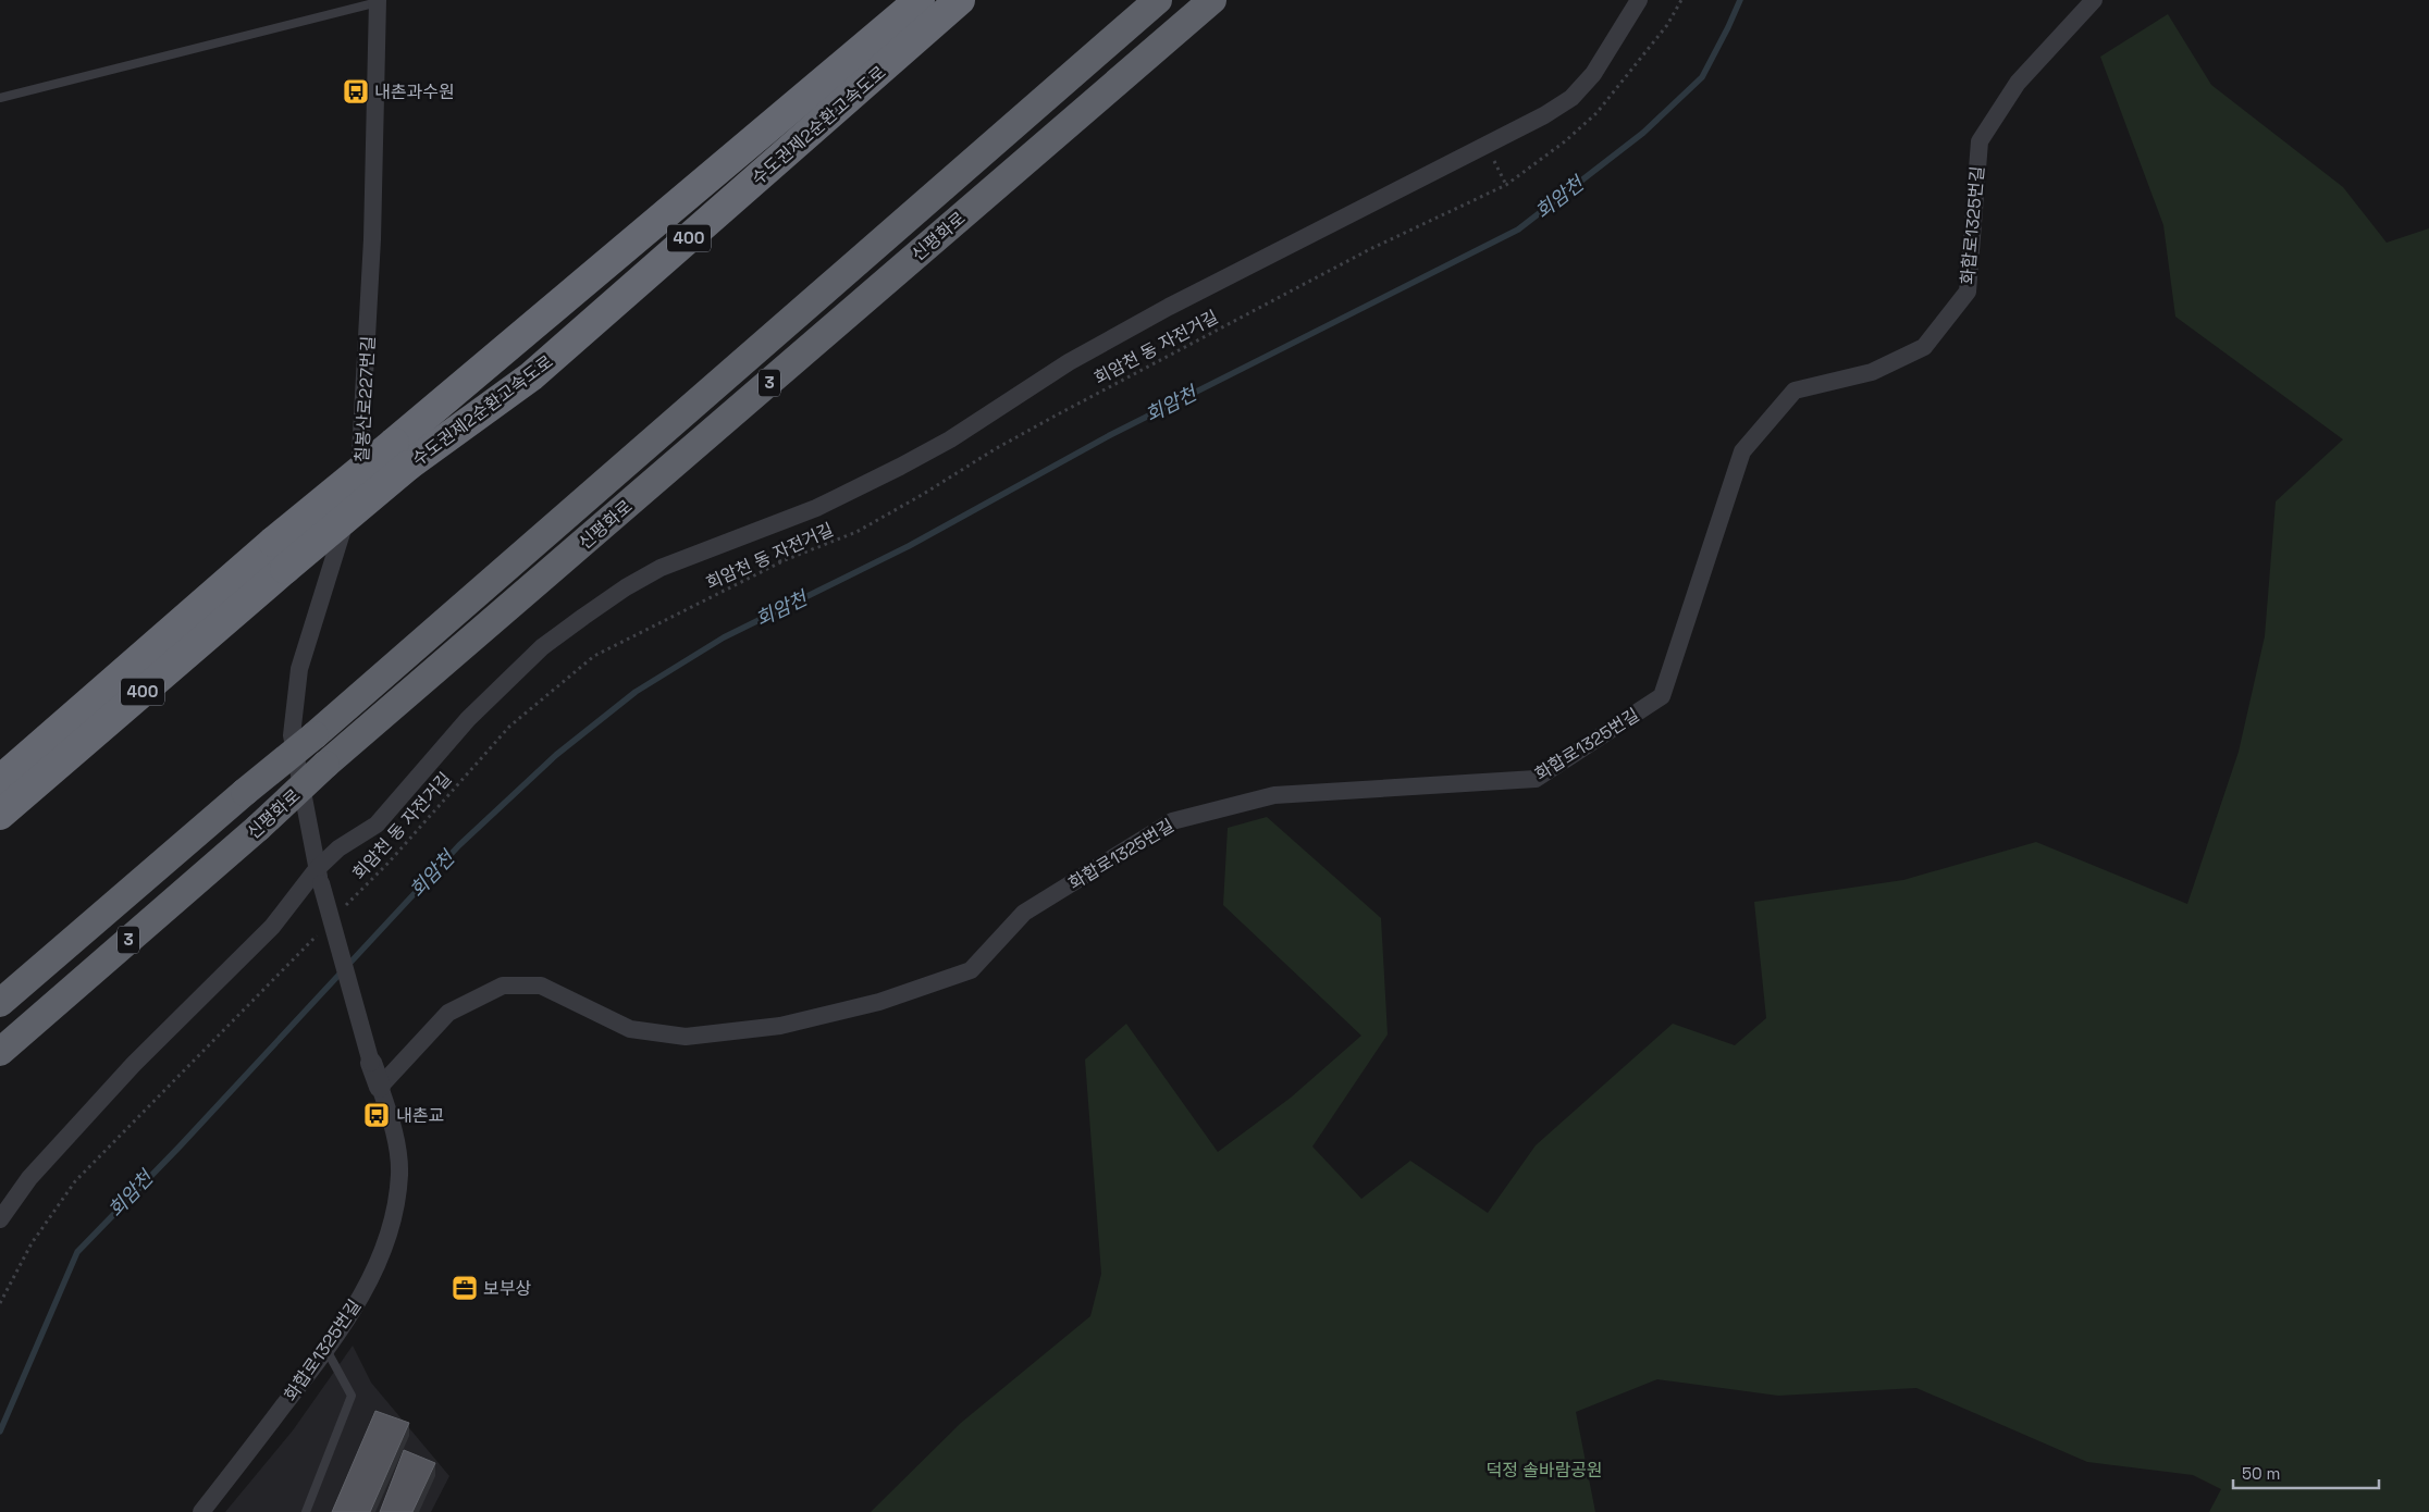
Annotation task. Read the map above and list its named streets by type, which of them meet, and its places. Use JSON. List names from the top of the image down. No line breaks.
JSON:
{"streets":{"highway":["수도권제2순환고속도로","신평화로","400","3"],"street":["화합로1325번길","칠봉산로227번길"],"path":["회암천 동 자전거길"]},"water":["회암천"],"parks":["덕정 솔바람공원"],"places":{"bus stop":["내촌과수원","내촌교"],"office":["보부상"]},"scale_bar":"50 m"}
